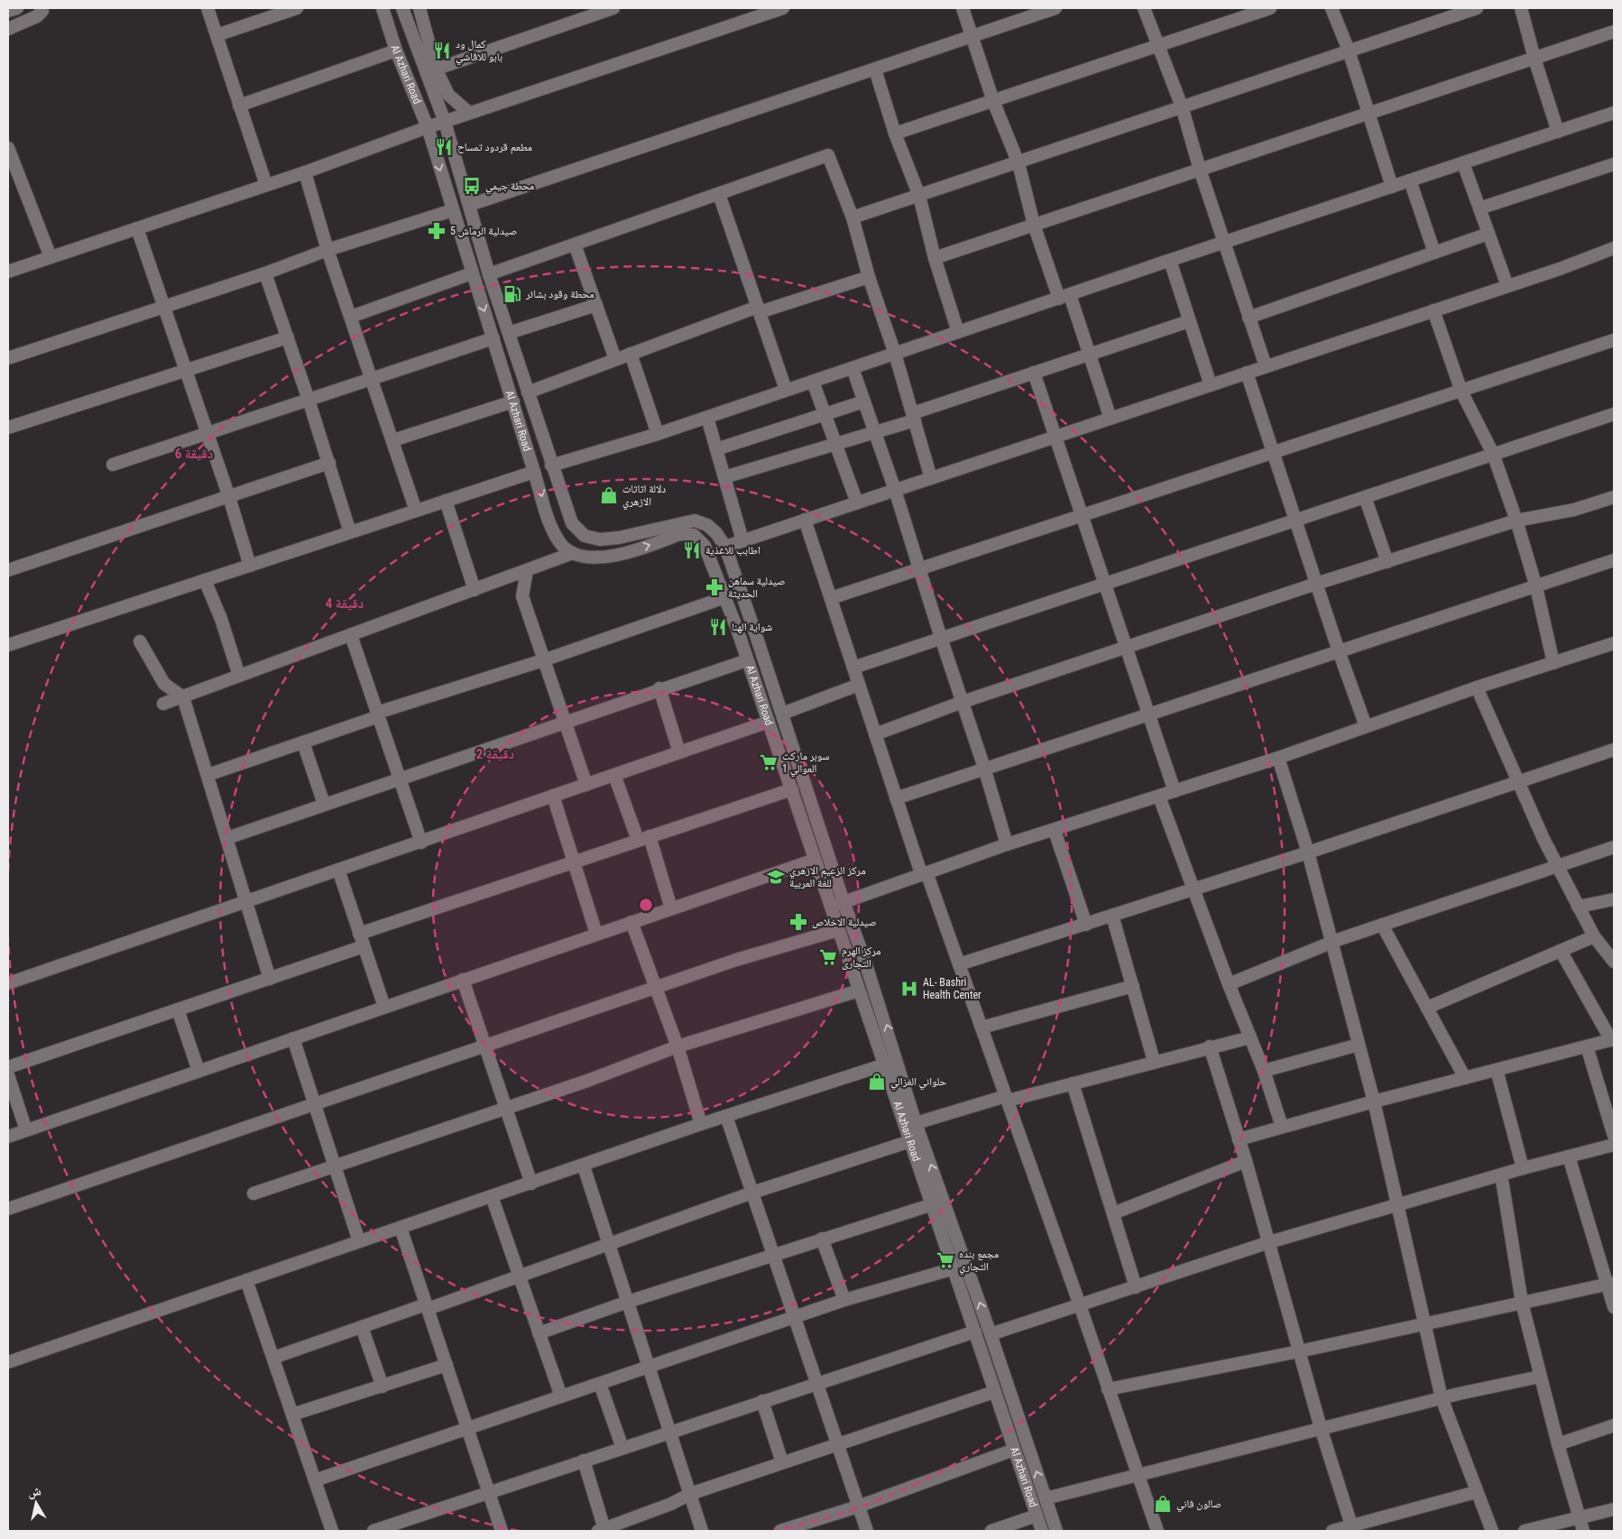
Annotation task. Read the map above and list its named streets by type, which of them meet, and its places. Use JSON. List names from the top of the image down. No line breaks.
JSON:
{"streets":{"street":["Al Azhari Road"]},"places":{"restaurant":["كمال ود بابو للاقاشي","مطعم قردود تمساح","اطابب للاغذية","شواية الهنا"],"bus stop":["محطة جيمي"],"pharmacy":["صيدلية الرماش 5","صيدلية سماهن الحديثة","صيدلية الاخلاص"],"fuel station":["محطة وقود بشائر"],"shop":["دلالة اثاثات الازهري","حلواني الغزالي","صالون فاني"],"supermarket":["سوبر ماركت العوالي 1","مركز الهرم التجارى","مجمع بنده التجاري"],"school or university":["مركز الزعيم الازهري للغة العربية"],"hospital":["AL- Bashri Health Center"]},"north":"top","rings":["6 دقيقة","4 دقيقة","2 دقيقة"]}
